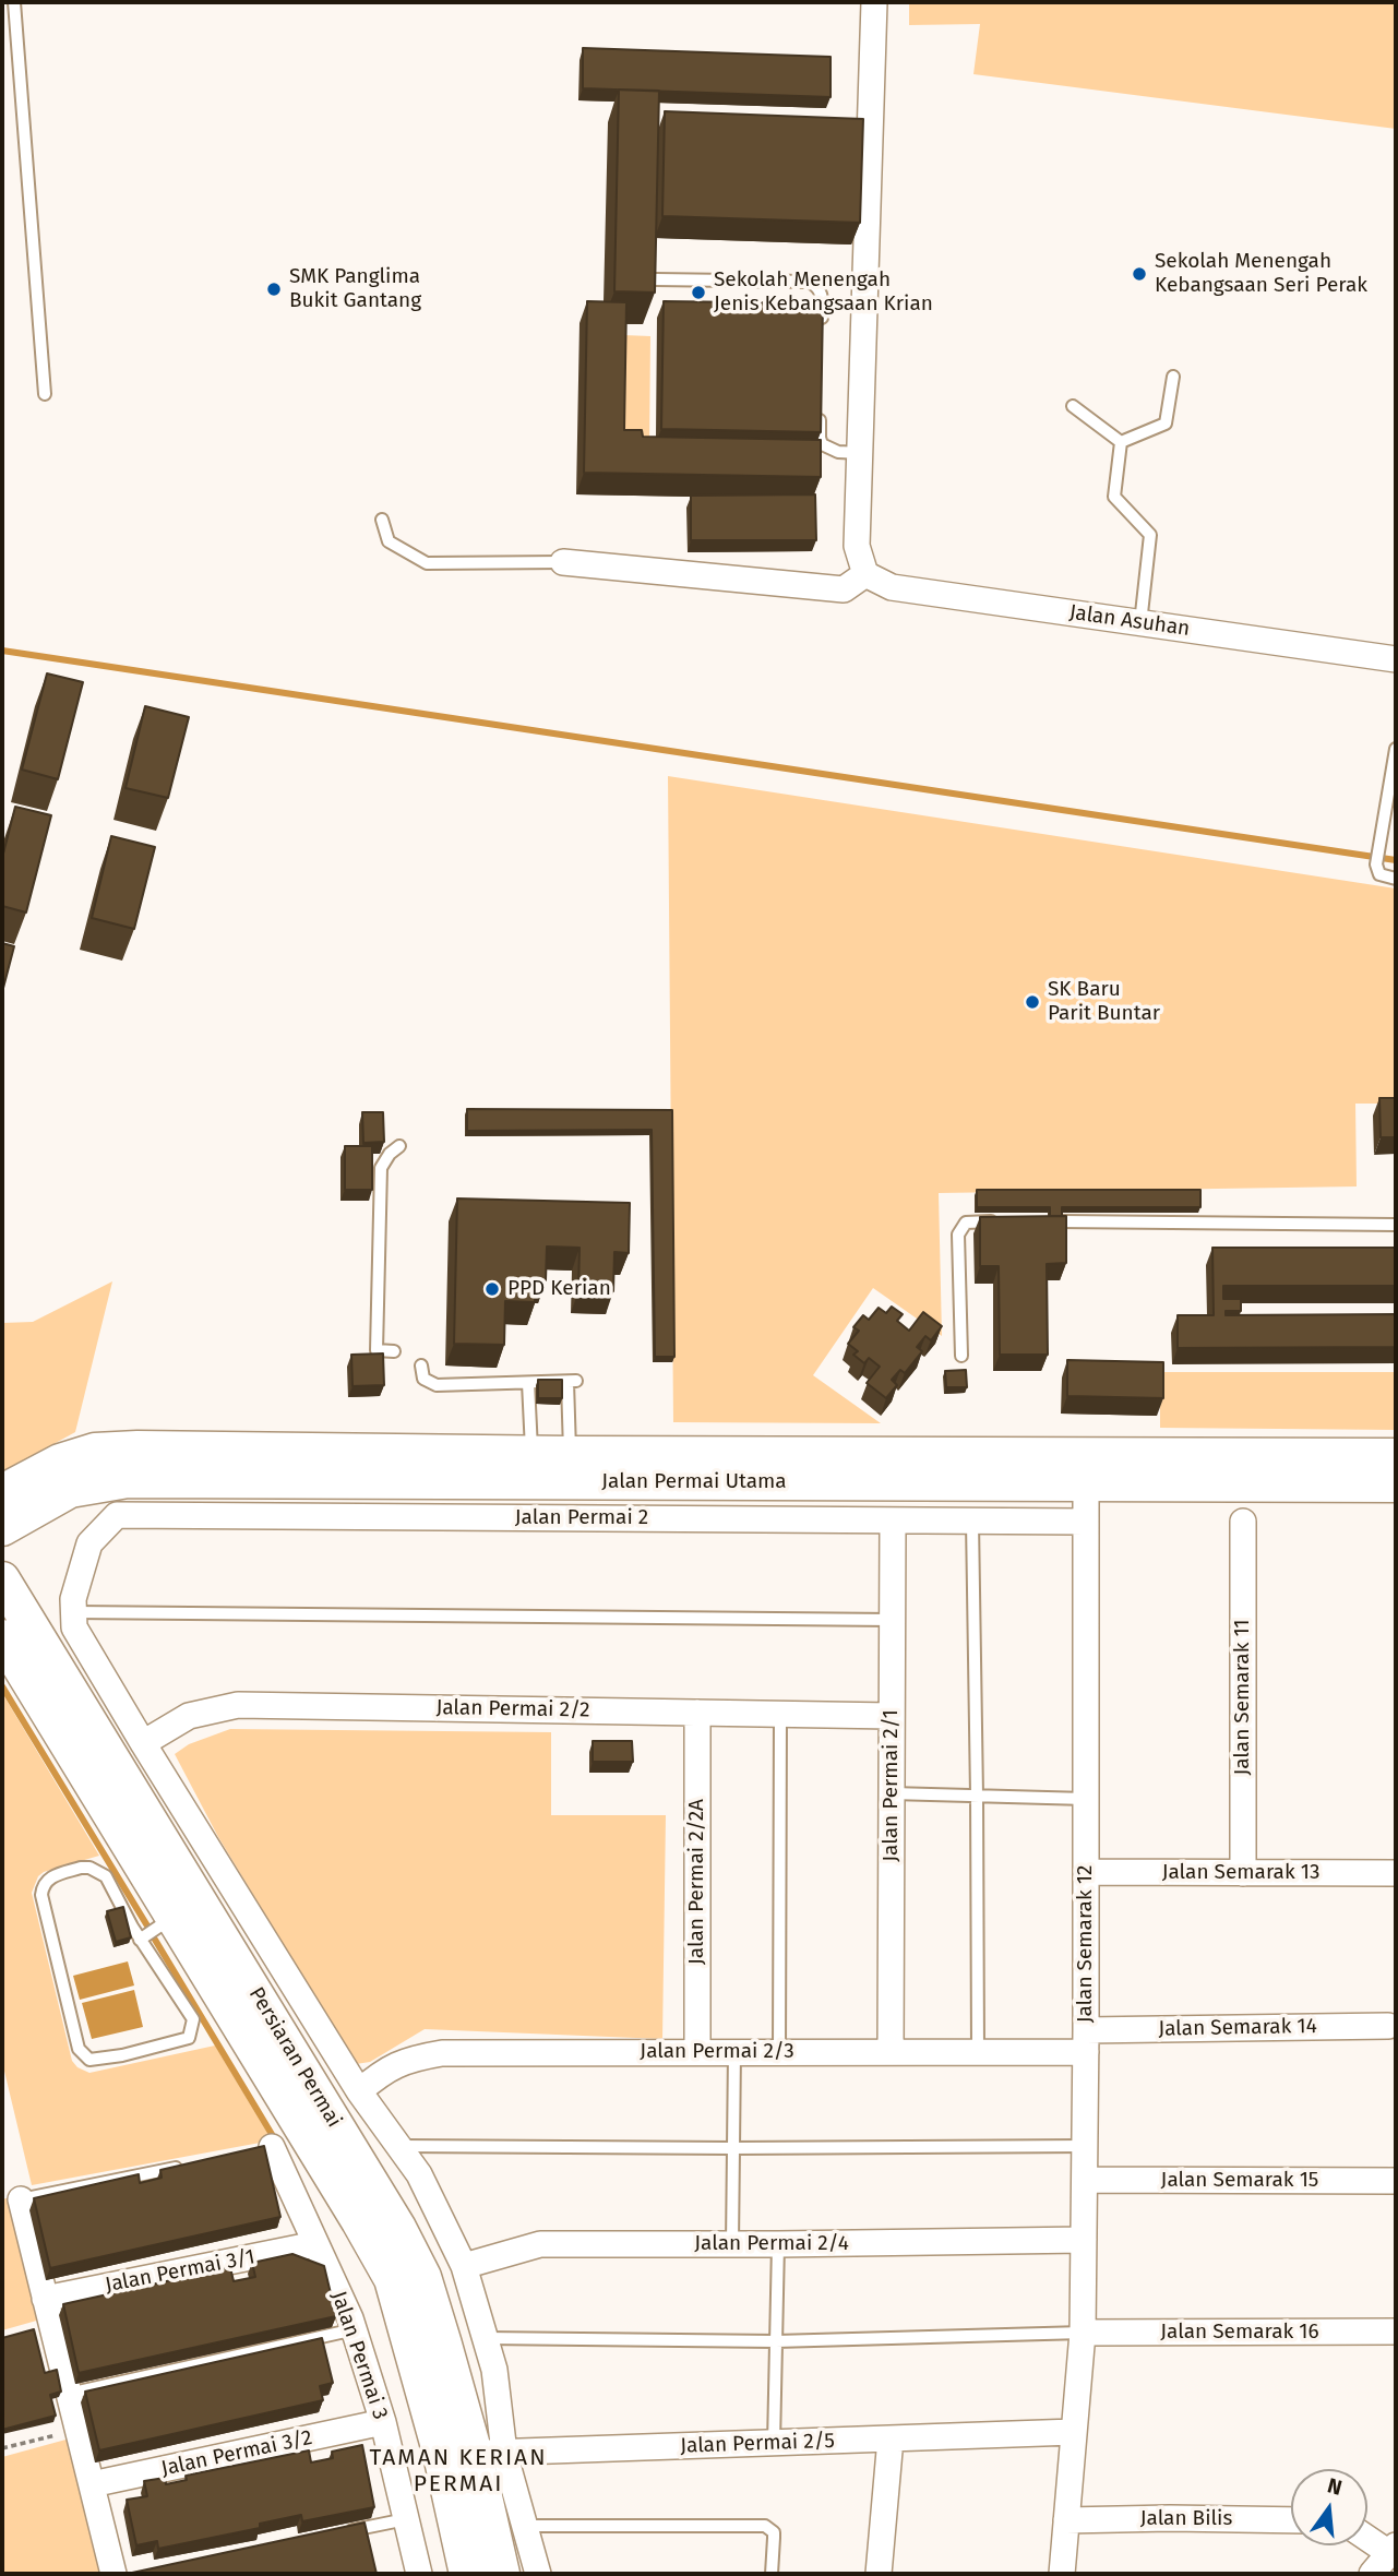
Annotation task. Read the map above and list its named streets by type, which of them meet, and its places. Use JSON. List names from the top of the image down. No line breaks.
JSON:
{"streets":{"street":["Jalan Asuhan","Jalan Permai Utama","Jalan Permai 2","Jalan Semarak 11","Jalan Permai 2/2","Jalan Permai 2/1","Jalan Semarak 13","Jalan Permai 2/2A","Jalan Semarak 12","Jalan Semarak 14","Jalan Permai 2/3","Persiaran Permai","Jalan Semarak 15","Jalan Permai 2/4","Jalan Permai 3/1","Jalan Semarak 16","Jalan Permai 3","Jalan Permai 2/5","Jalan Permai 3/2","Jalan Bilis"]},"crossings":[["Jalan Permai Utama","Jalan Semarak 12"],["Jalan Permai 2","Jalan Permai 2/1"],["Jalan Permai 2","Jalan Semarak 12"],["Jalan Semarak 11","Jalan Semarak 13"],["Jalan Permai 2/2","Jalan Permai 2/1"],["Jalan Permai 2/2","Jalan Permai 2/2A"],["Jalan Permai 2/1","Jalan Permai 2/3"],["Jalan Semarak 13","Jalan Semarak 12"],["Jalan Permai 2/2A","Jalan Permai 2/3"],["Jalan Semarak 12","Jalan Semarak 14"],["Jalan Semarak 12","Jalan Permai 2/3"],["Jalan Semarak 12","Jalan Semarak 15"],["Jalan Semarak 12","Jalan Permai 2/4"],["Jalan Semarak 12","Jalan Semarak 16"],["Jalan Semarak 12","Jalan Permai 2/5"],["Jalan Semarak 12","Jalan Bilis"],["Jalan Semarak 14","Jalan Permai 2/3"],["Persiaran Permai","Jalan Permai 2/5"],["Jalan Permai 3/1","Jalan Permai 3"],["Jalan Permai 3","Jalan Permai 3/2"]],"districts":["TAMAN KERIAN PERMAI"],"places":["Sekolah Menengah Kebangsaan Seri Perak","SMK Panglima Bukit Gantang","Sekolah Menengah Jenis Kebangsaan Krian","SK Baru Parit Buntar","PPD Kerian"],"north":"top"}
